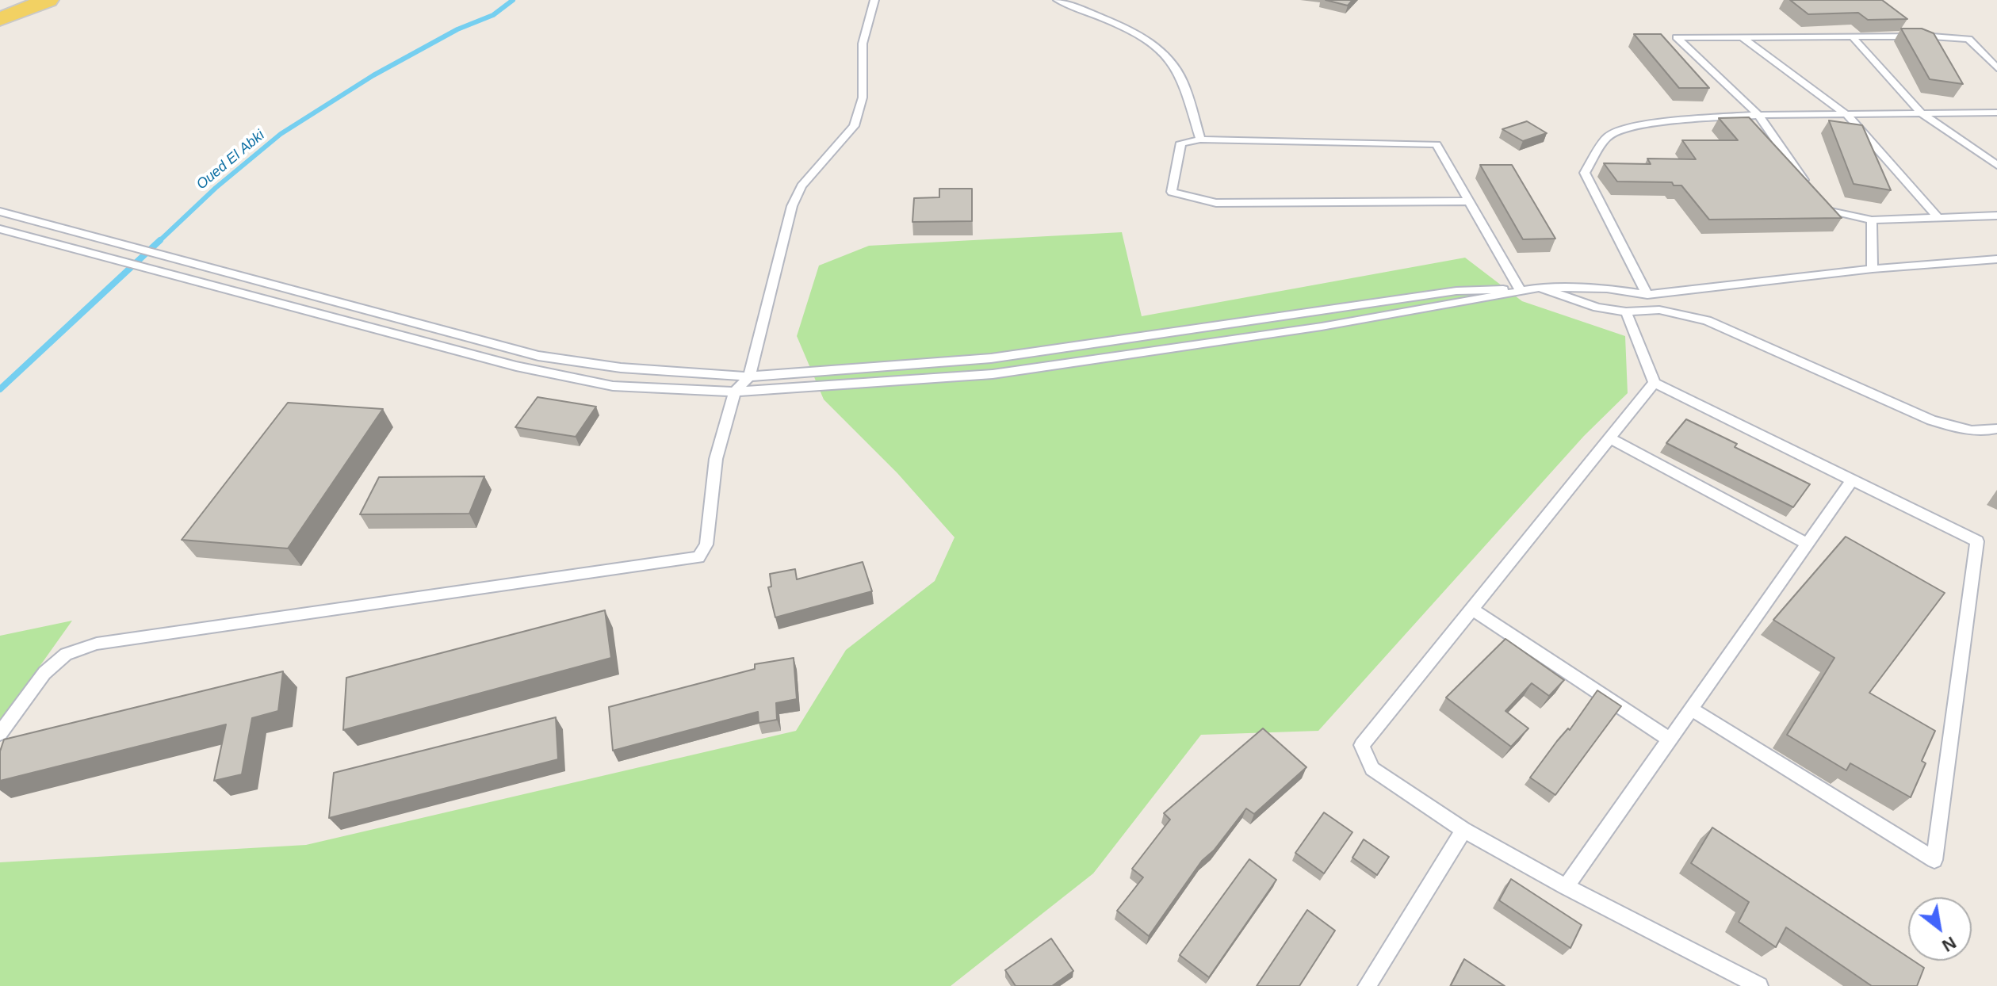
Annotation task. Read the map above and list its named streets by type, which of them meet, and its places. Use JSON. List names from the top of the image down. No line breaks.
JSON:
{"water":["Oued El Abki"],"north":"bottom right"}
